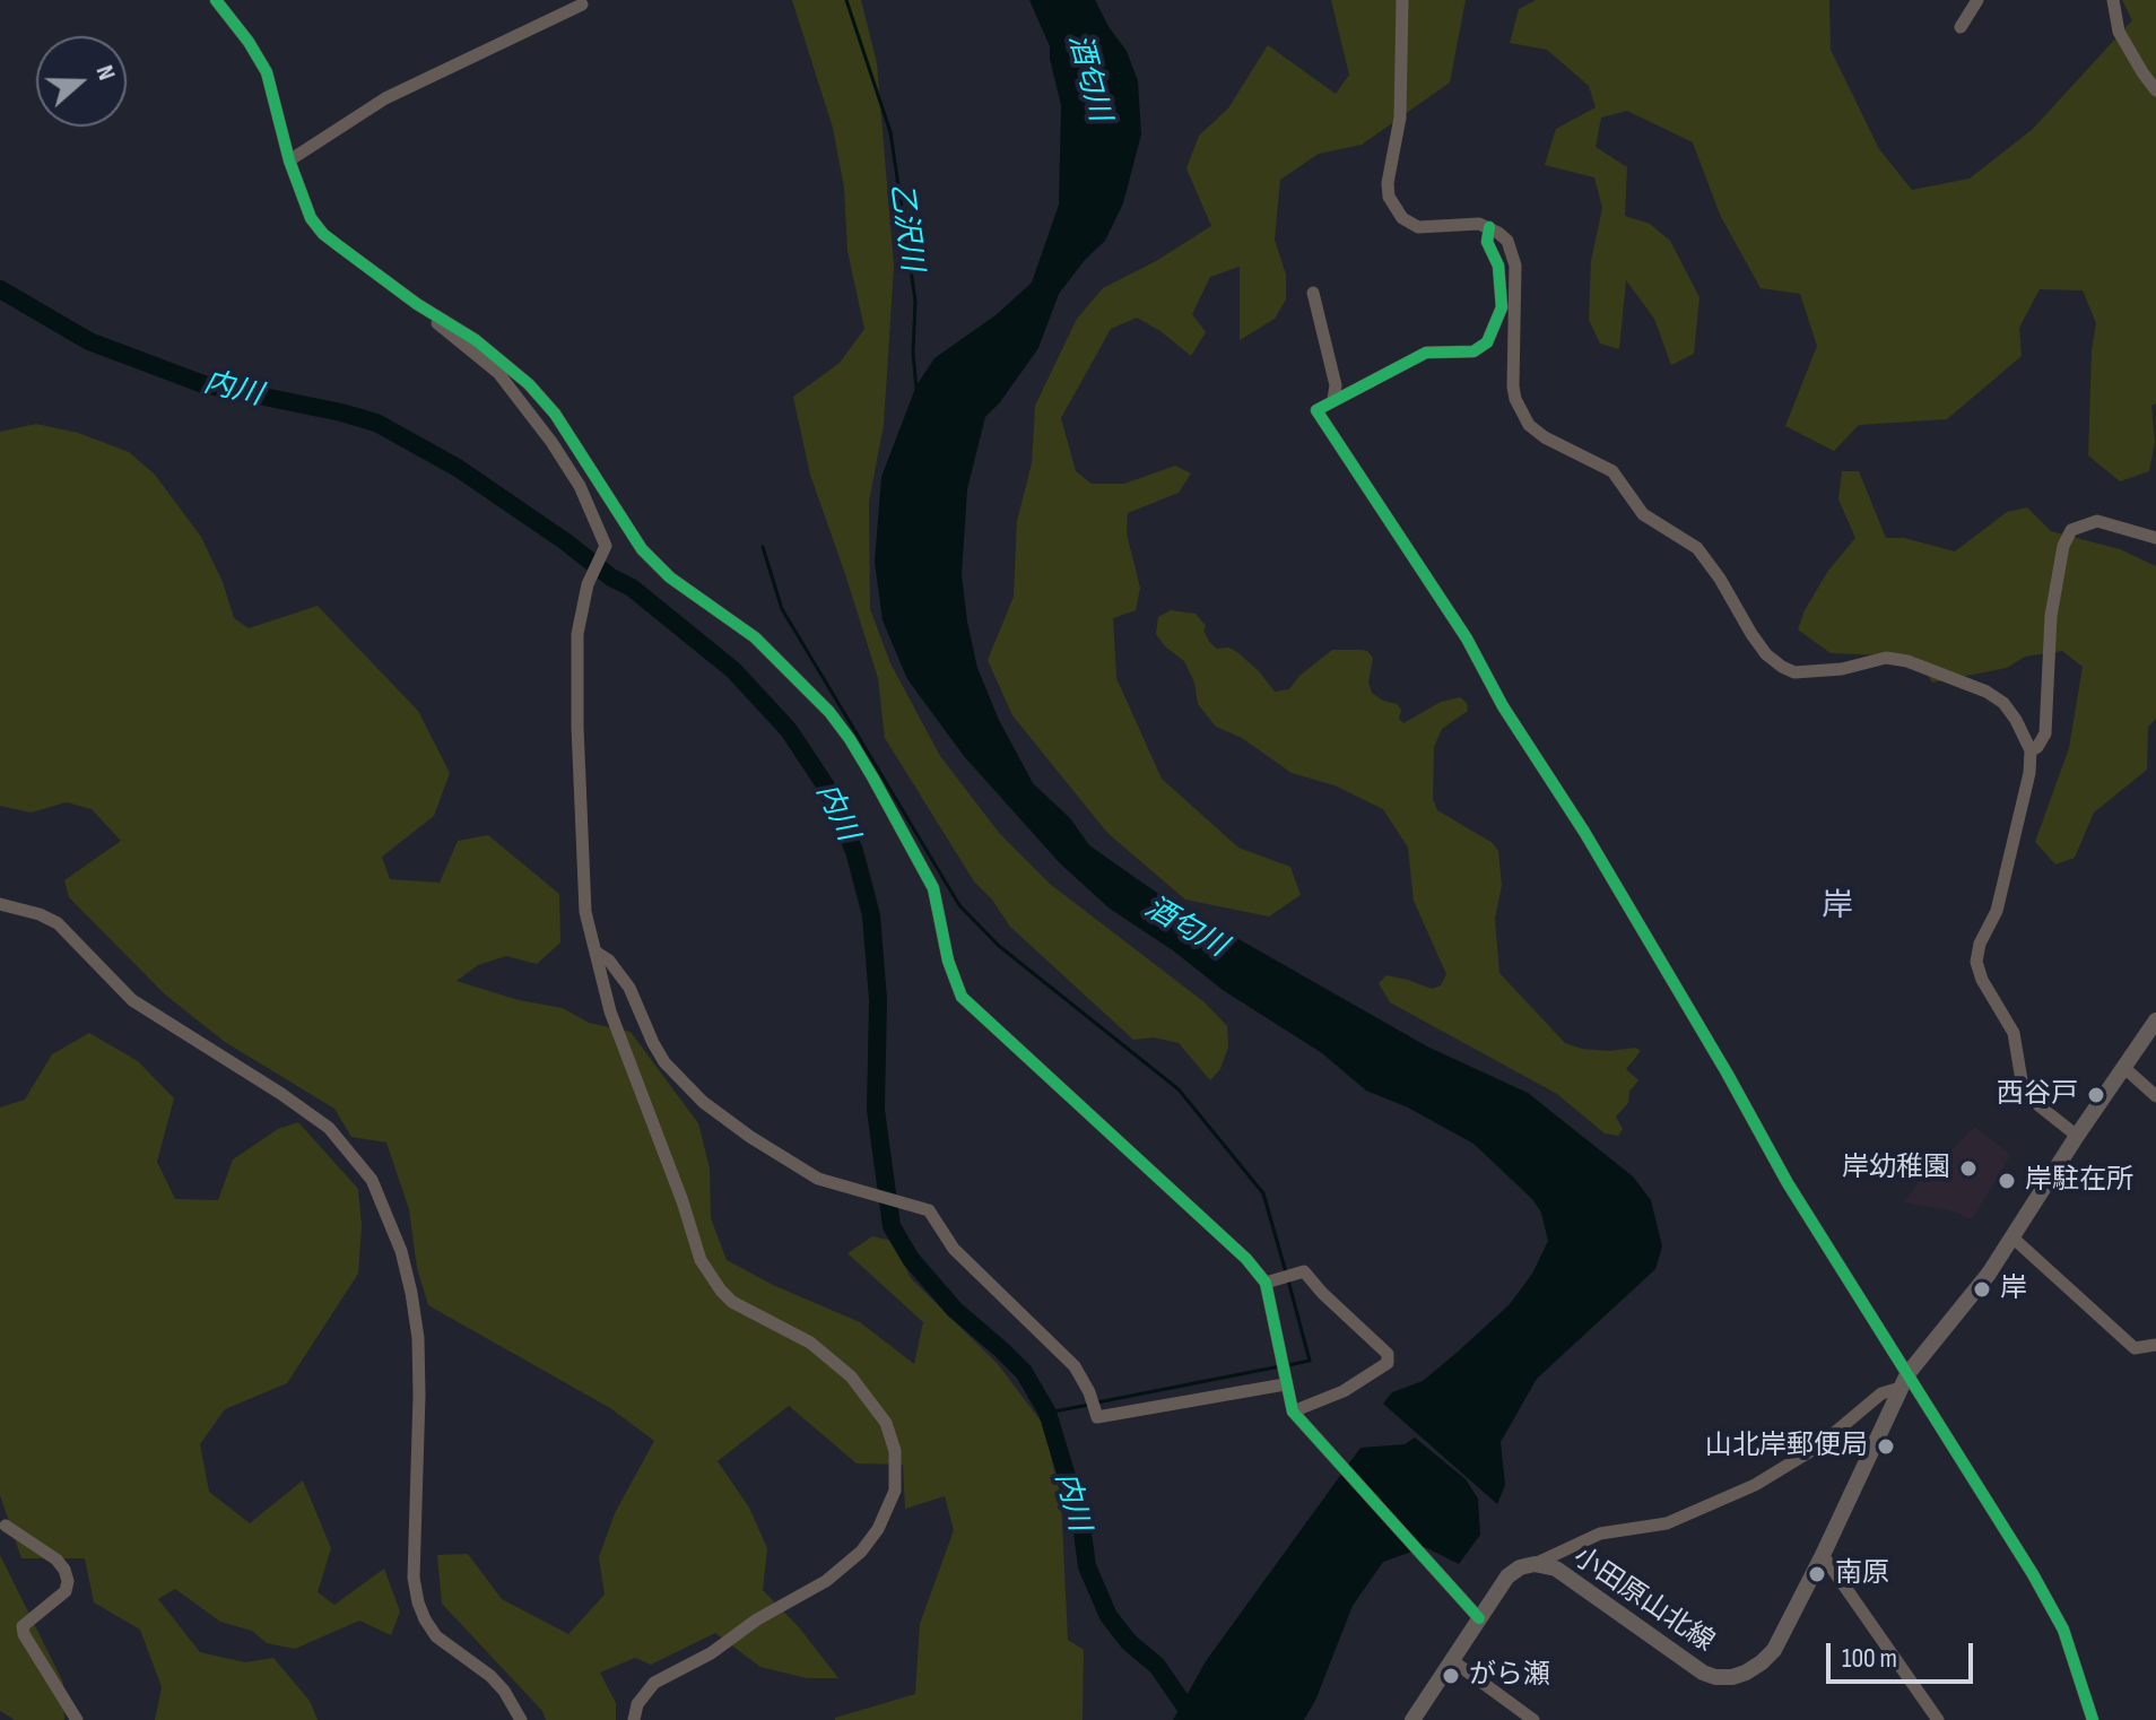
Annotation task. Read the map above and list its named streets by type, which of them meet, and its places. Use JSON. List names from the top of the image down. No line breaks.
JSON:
{"streets":{"main road":["小田原山北線"]},"districts":["岸"],"water":["酒匂川","乙沢川","内川"],"places":["西谷戸","岸幼稚園","岸駐在所","岸","山北岸郵便局","南原","がら瀬"],"scale_bar":"100 m","north":"right"}
